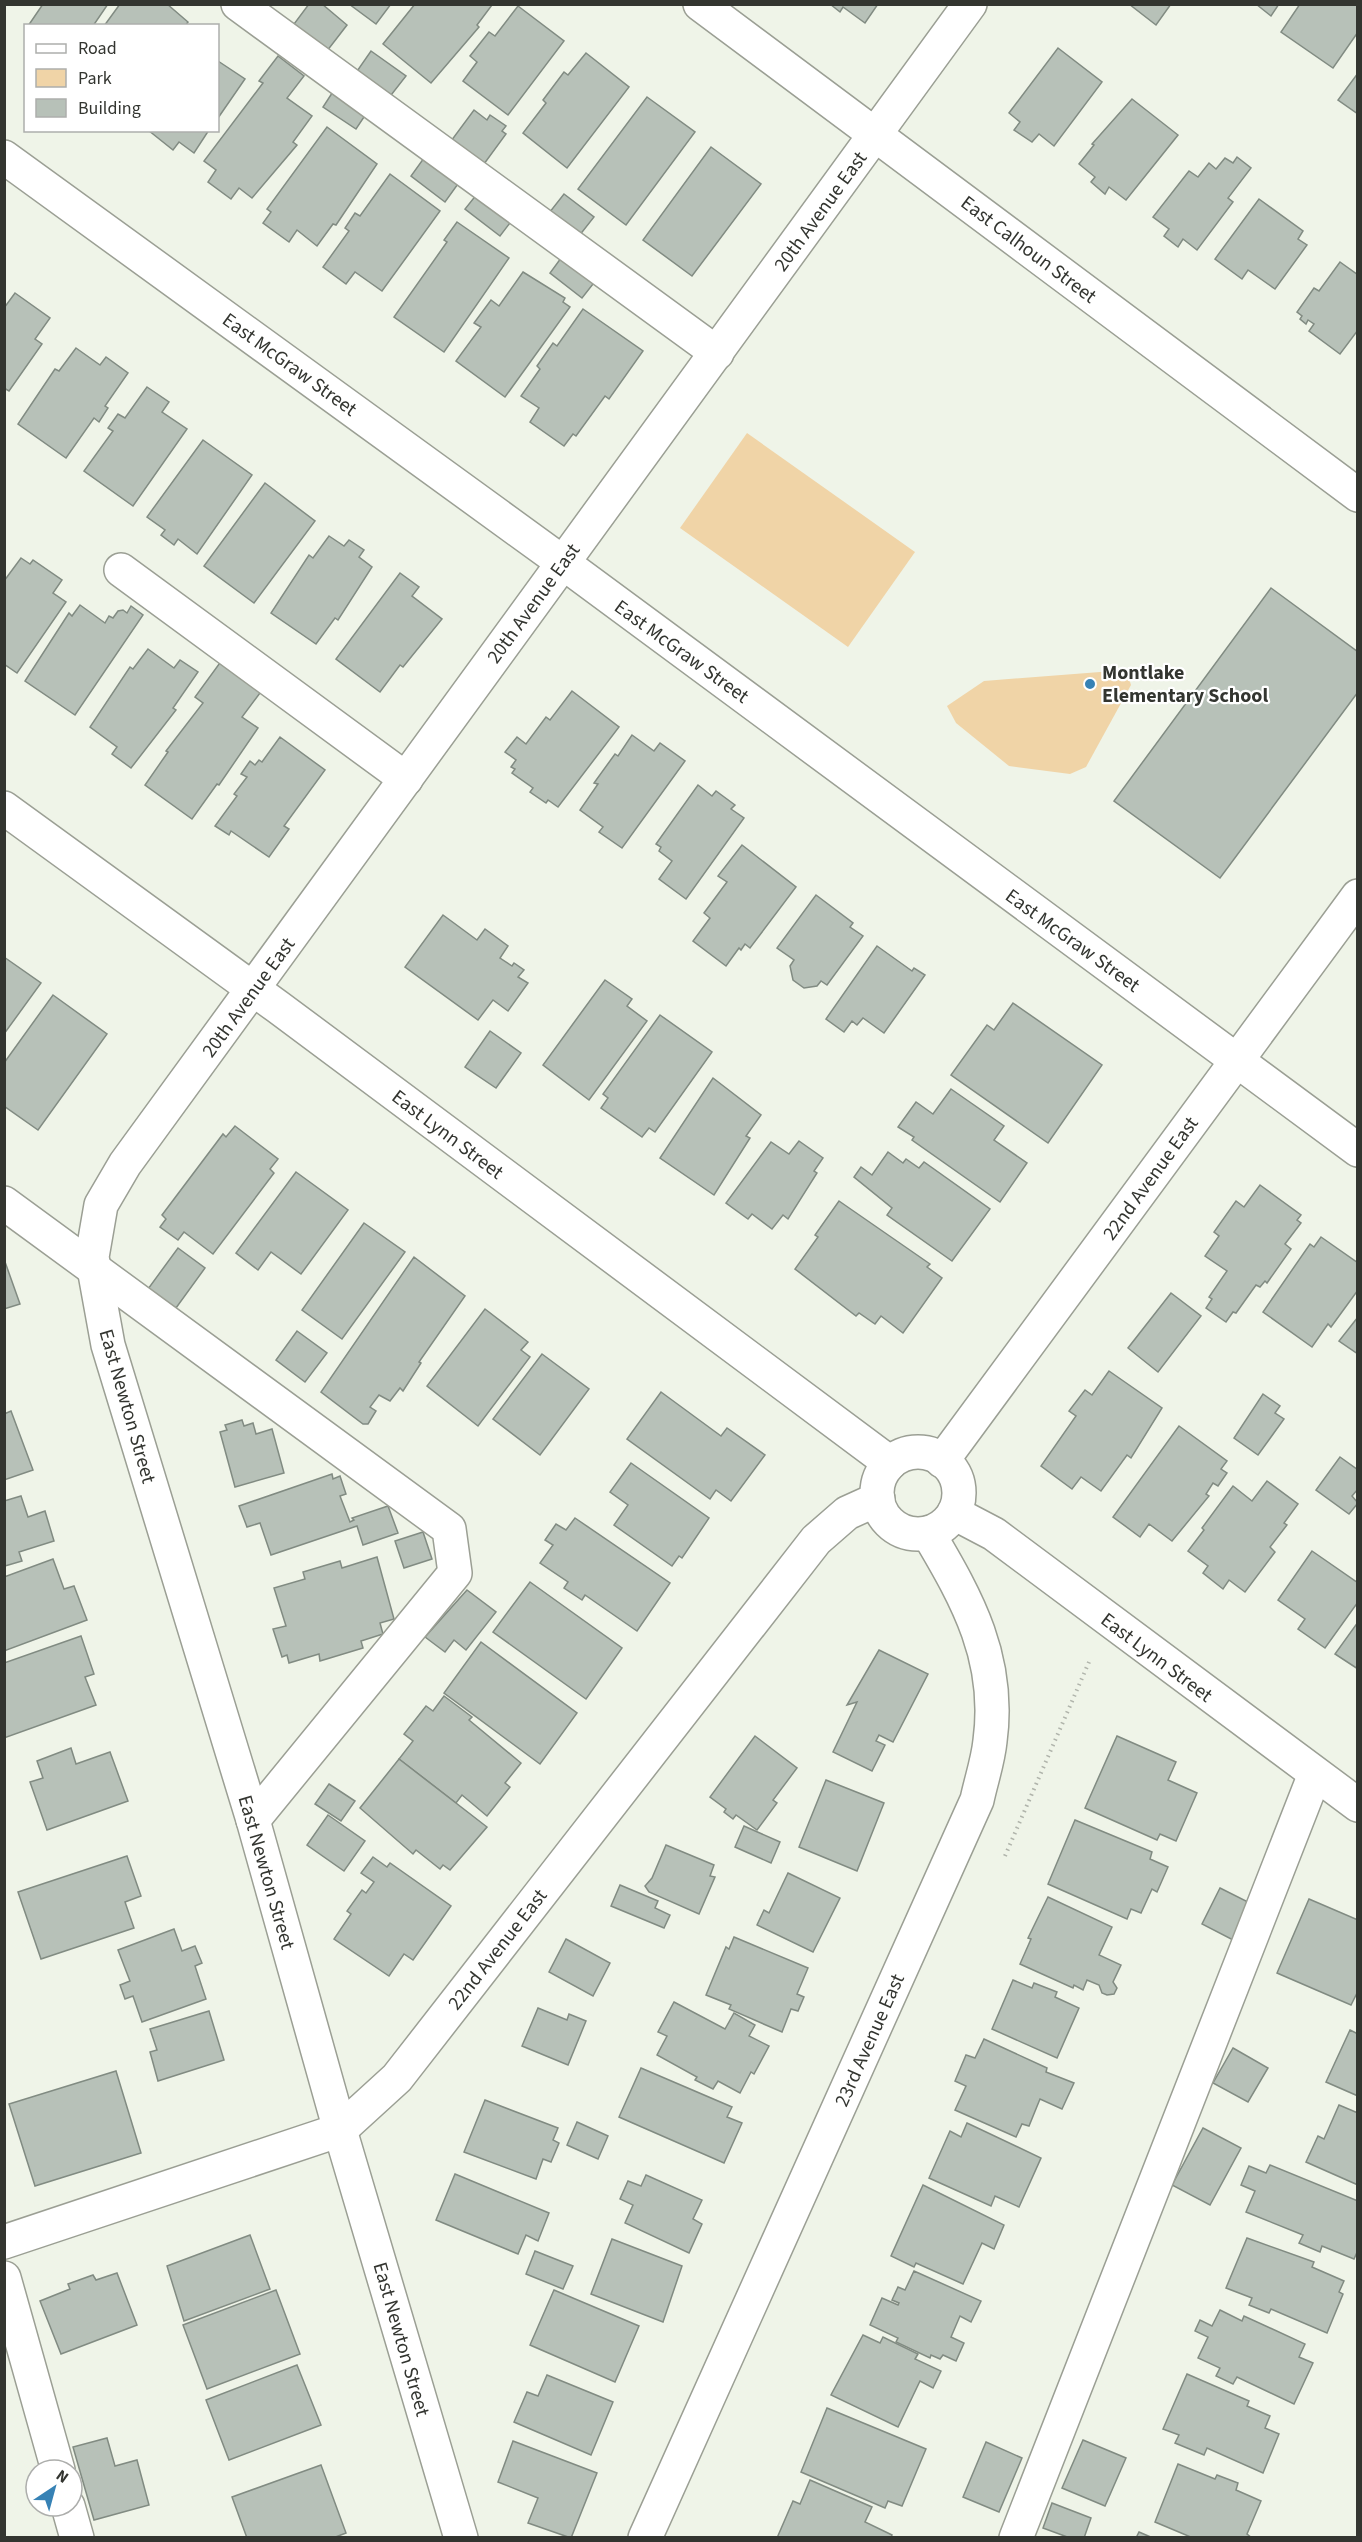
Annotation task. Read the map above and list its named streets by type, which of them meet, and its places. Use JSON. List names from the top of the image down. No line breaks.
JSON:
{"streets":{"street":["20th Avenue East","East Calhoun Street","East McGraw Street","East Lynn Street","22nd Avenue East","East Newton Street","23rd Avenue East"]},"crossings":[["20th Avenue East","East Calhoun Street"],["20th Avenue East","East McGraw Street"],["20th Avenue East","East Lynn Street"],["20th Avenue East","East Newton Street"],["East McGraw Street","22nd Avenue East"],["East Lynn Street","22nd Avenue East"],["East Lynn Street","23rd Avenue East"],["22nd Avenue East","East Newton Street"],["22nd Avenue East","23rd Avenue East"]],"places":["Montlake Elementary School"],"legend":["Road","Park","Building"],"north":"top right"}
